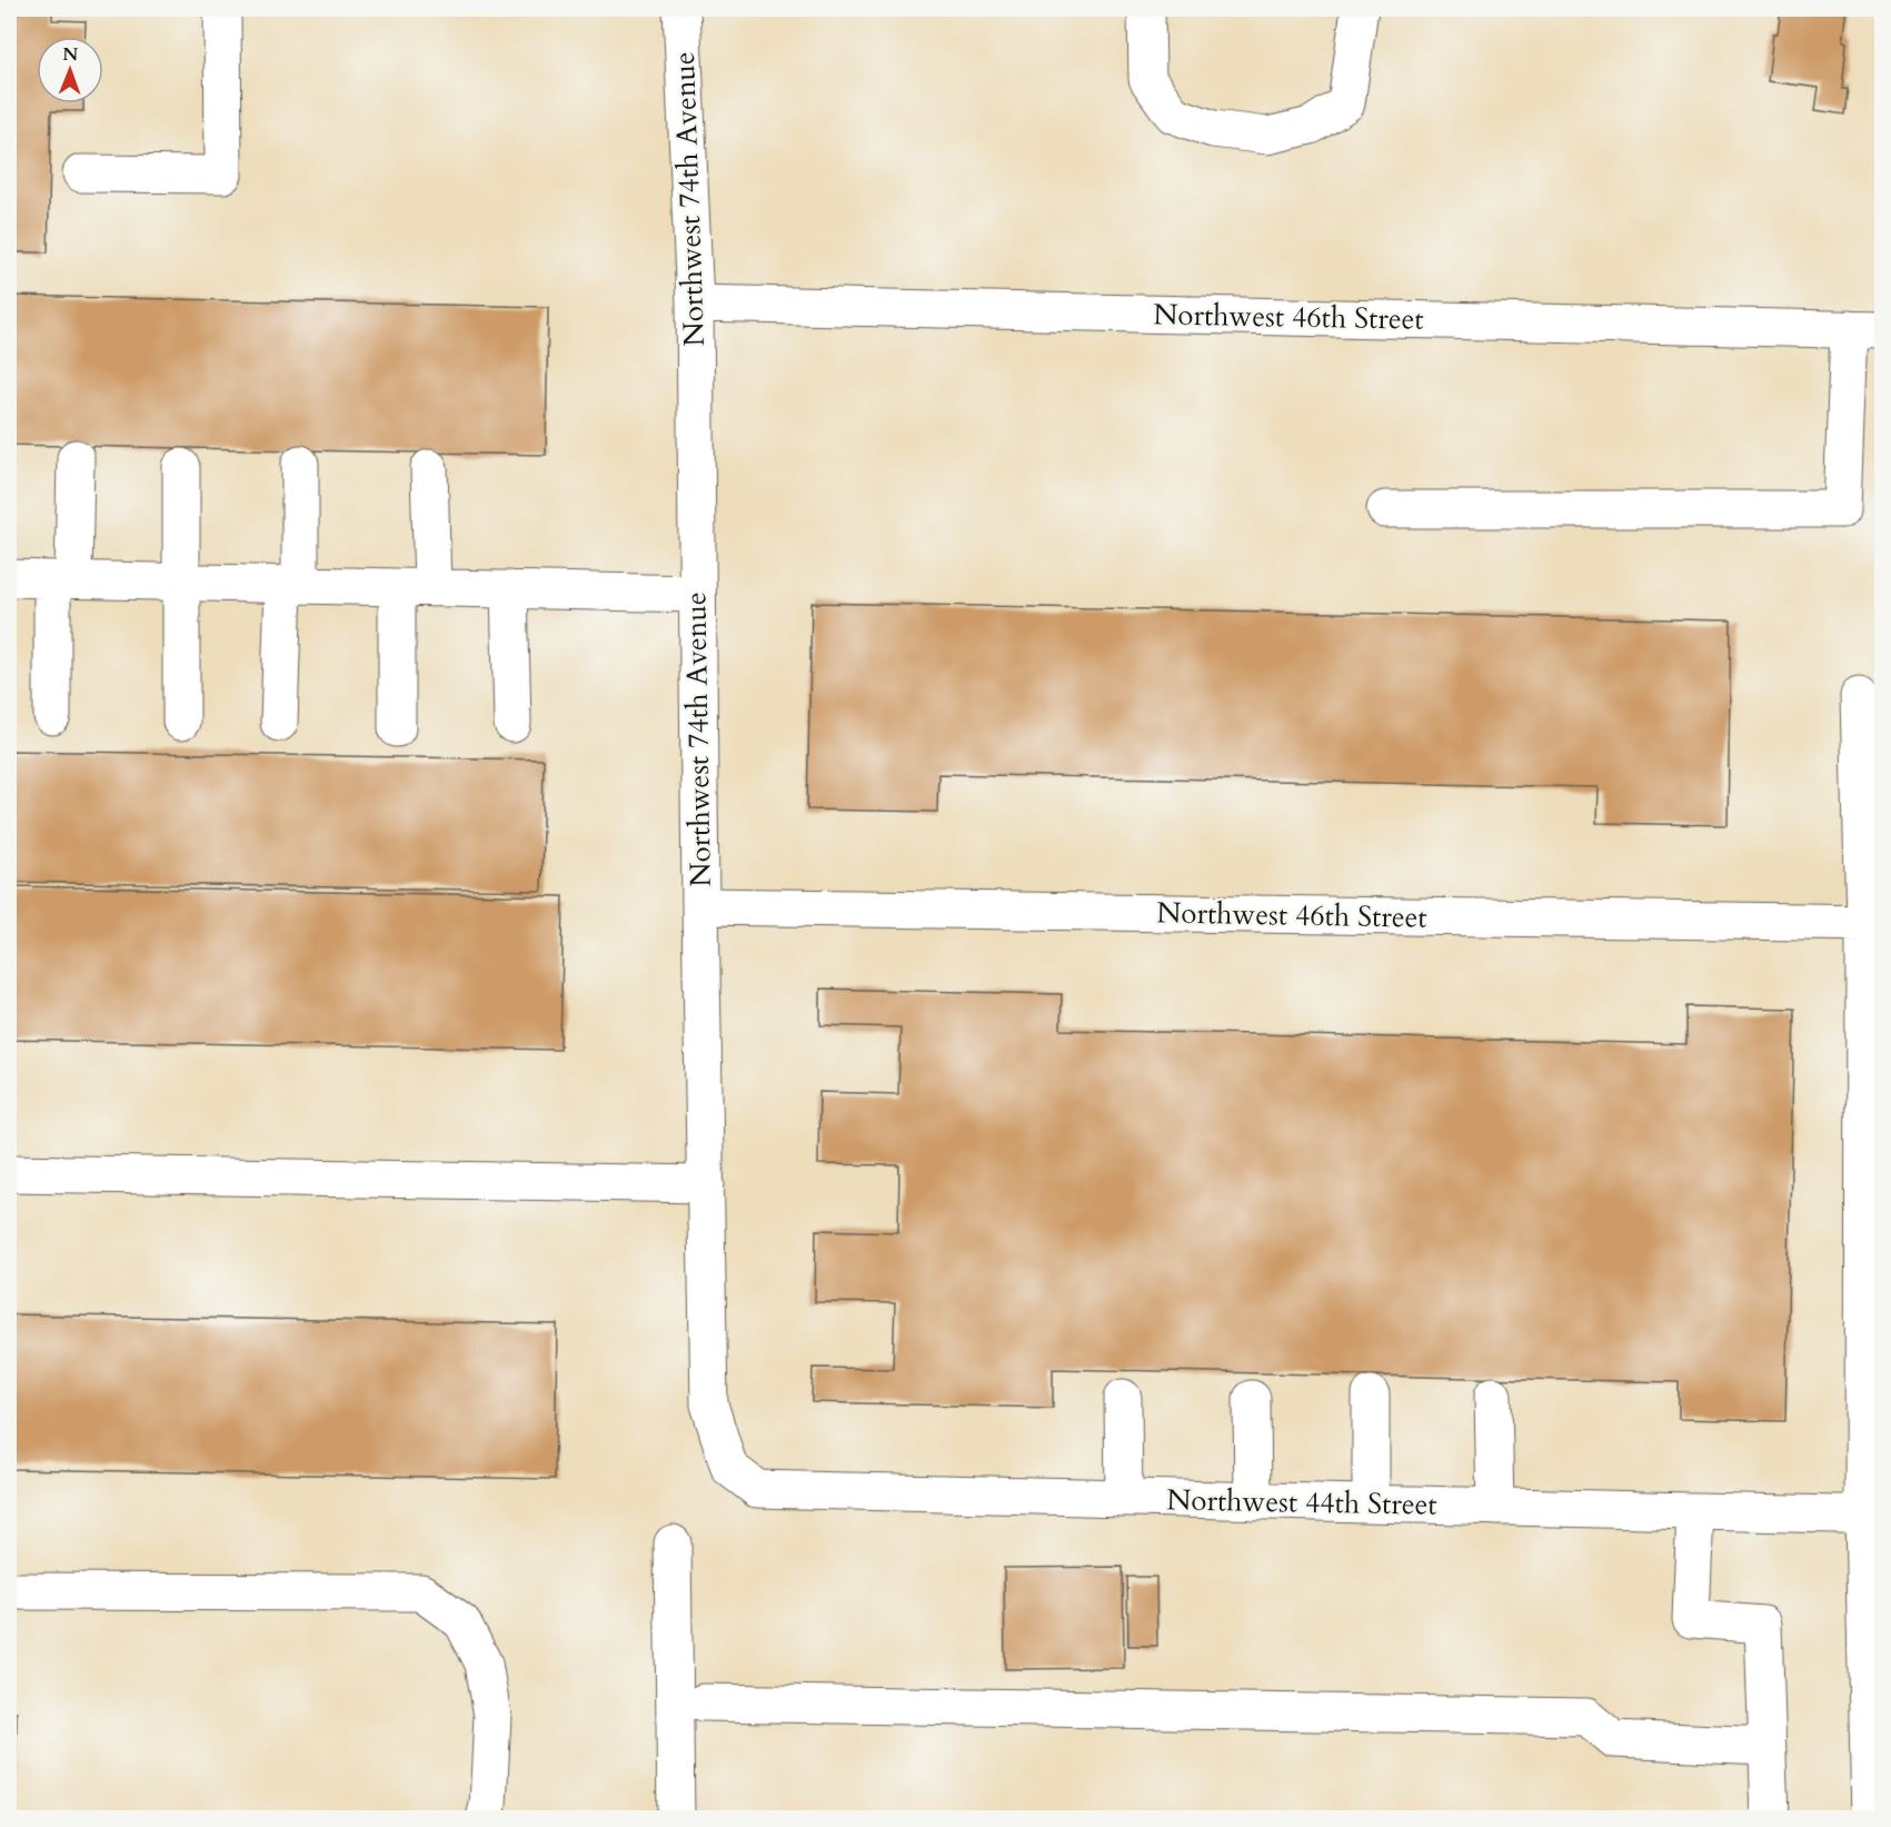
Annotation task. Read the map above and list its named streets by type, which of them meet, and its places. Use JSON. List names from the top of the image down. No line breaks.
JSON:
{"streets":{"street":["Northwest 74th Avenue","Northwest 46th Street","Northwest 44th Street"]},"crossings":[["Northwest 74th Avenue","Northwest 46th Street"],["Northwest 74th Avenue","Northwest 44th Street"]],"north":"top"}
